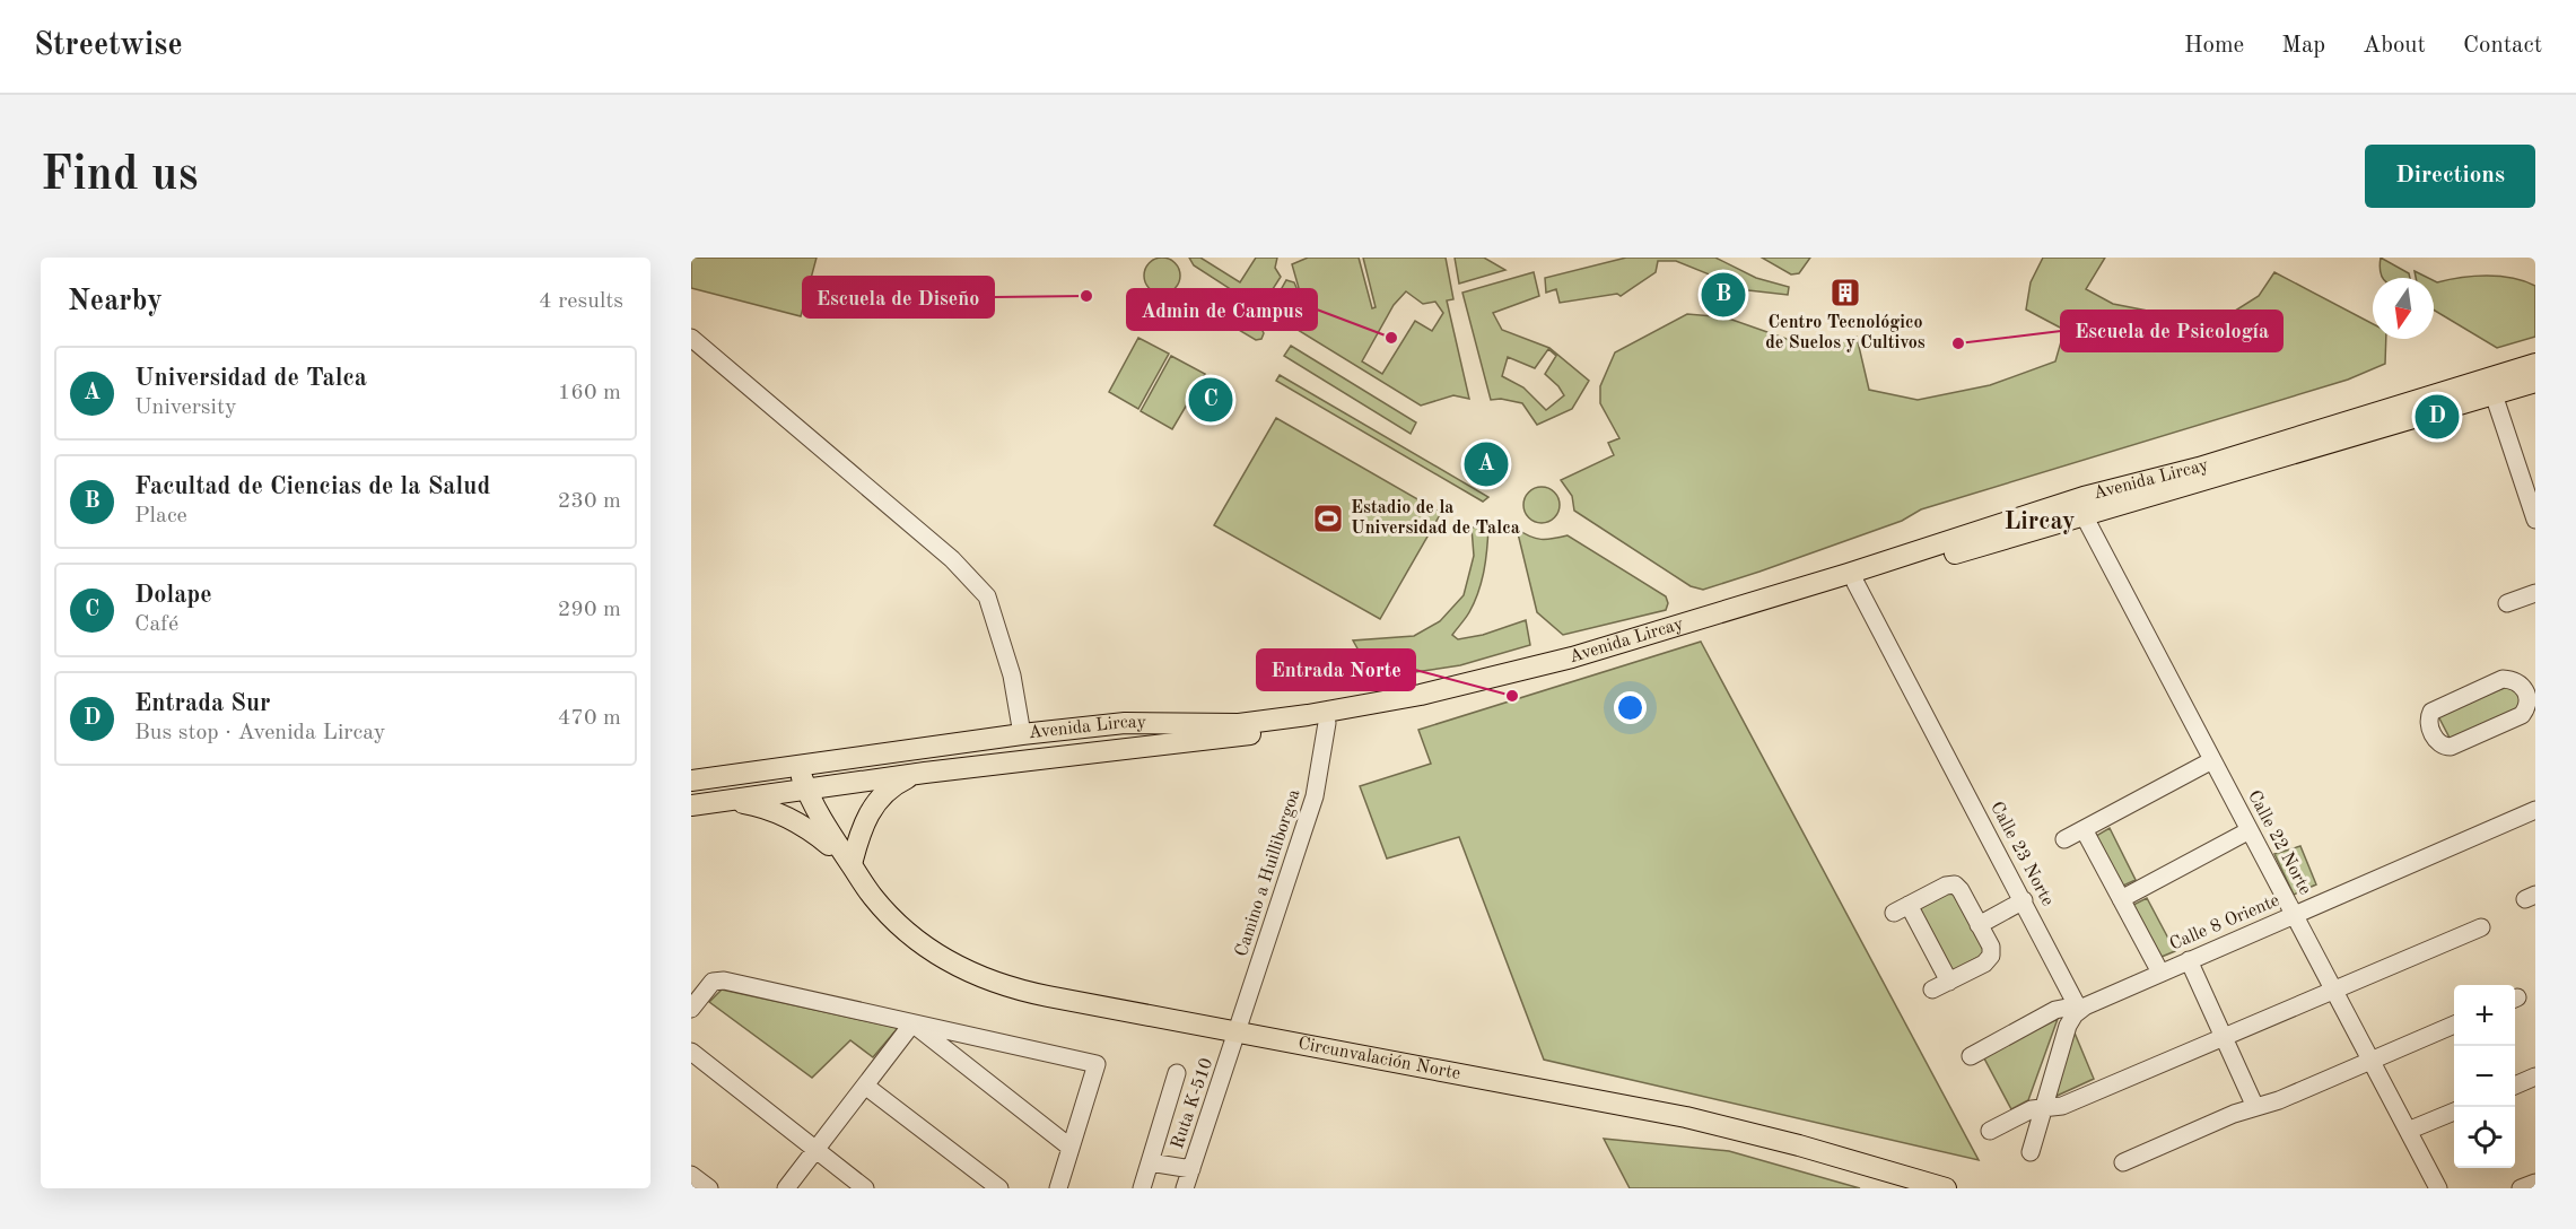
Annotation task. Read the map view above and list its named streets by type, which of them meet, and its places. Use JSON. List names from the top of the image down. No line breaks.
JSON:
{"streets":{"main road":["Avenida Lircay","Circunvalación Norte"],"street":["Calle 22 Norte","Calle 23 Norte","Camino a Huilliborgoa","Calle 8 Oriente","Ruta K-510"]},"crossings":[["Avenida Lircay","Calle 22 Norte"],["Avenida Lircay","Calle 23 Norte"],["Avenida Lircay","Camino a Huilliborgoa"],["Avenida Lircay","Circunvalación Norte"],["Calle 22 Norte","Calle 8 Oriente"],["Calle 23 Norte","Calle 8 Oriente"],["Camino a Huilliborgoa","Circunvalación Norte"],["Camino a Huilliborgoa","Ruta K-510"],["Circunvalación Norte","Ruta K-510"]],"districts":["Lircay"],"places":{"building":["Centro Tecnológico de Suelos y Cultivos"],"other":["Escuela de Diseño","Admin de Campus","Escuela de Psicología","Entrada Norte"],"sports":["Estadio de la Universidad de Talca"]},"north":"bottom","page":{"header":"Streetwise","nav":["Home","Map","About","Contact"],"buttons":"Directions","title":"Find us","heading":["Nearby","4 results"],"pins":["B","C","D","A"],"list":[{"mark":"A","name":"Universidad de Talca","note":"University","value":"160 m"},{"mark":"B","name":"Facultad de Ciencias de la Salud","note":"Place","value":"230 m"},{"mark":"C","name":"Dolape","note":"Café","value":"290 m"},{"mark":"D","name":"Entrada Sur","note":"Bus stop · Avenida Lircay","value":"470 m"}],"map_buttons":["+","−"]}}
